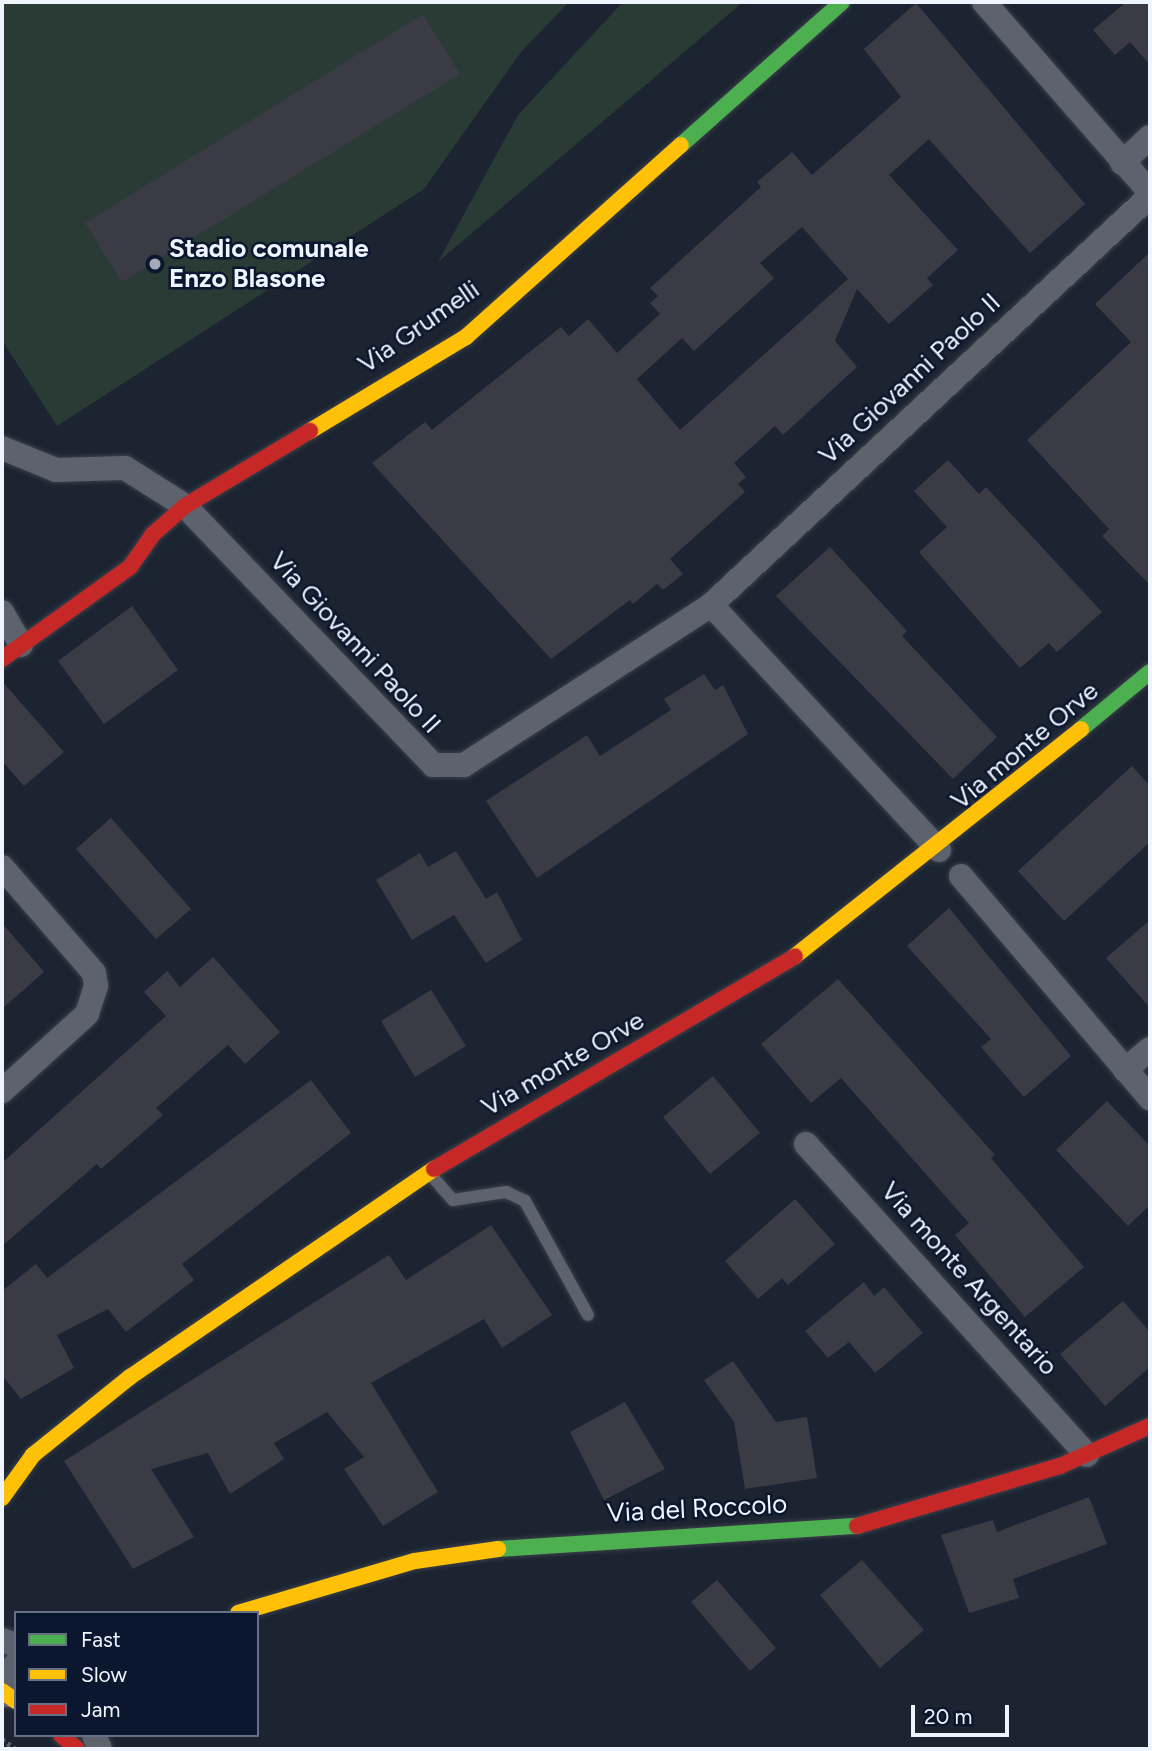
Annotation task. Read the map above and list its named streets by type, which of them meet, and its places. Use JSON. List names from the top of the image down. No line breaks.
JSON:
{"streets":{"street":["Via Grumelli","Via Giovanni Paolo II","Via monte Orve","Via monte Argentario","Via del Roccolo"]},"crossings":[["Via Grumelli","Via Giovanni Paolo II"],["Via monte Argentario","Via del Roccolo"]],"places":["Stadio comunale Enzo Blasone"],"legend":["Fast","Slow","Jam"],"scale_bar":"20 m"}
